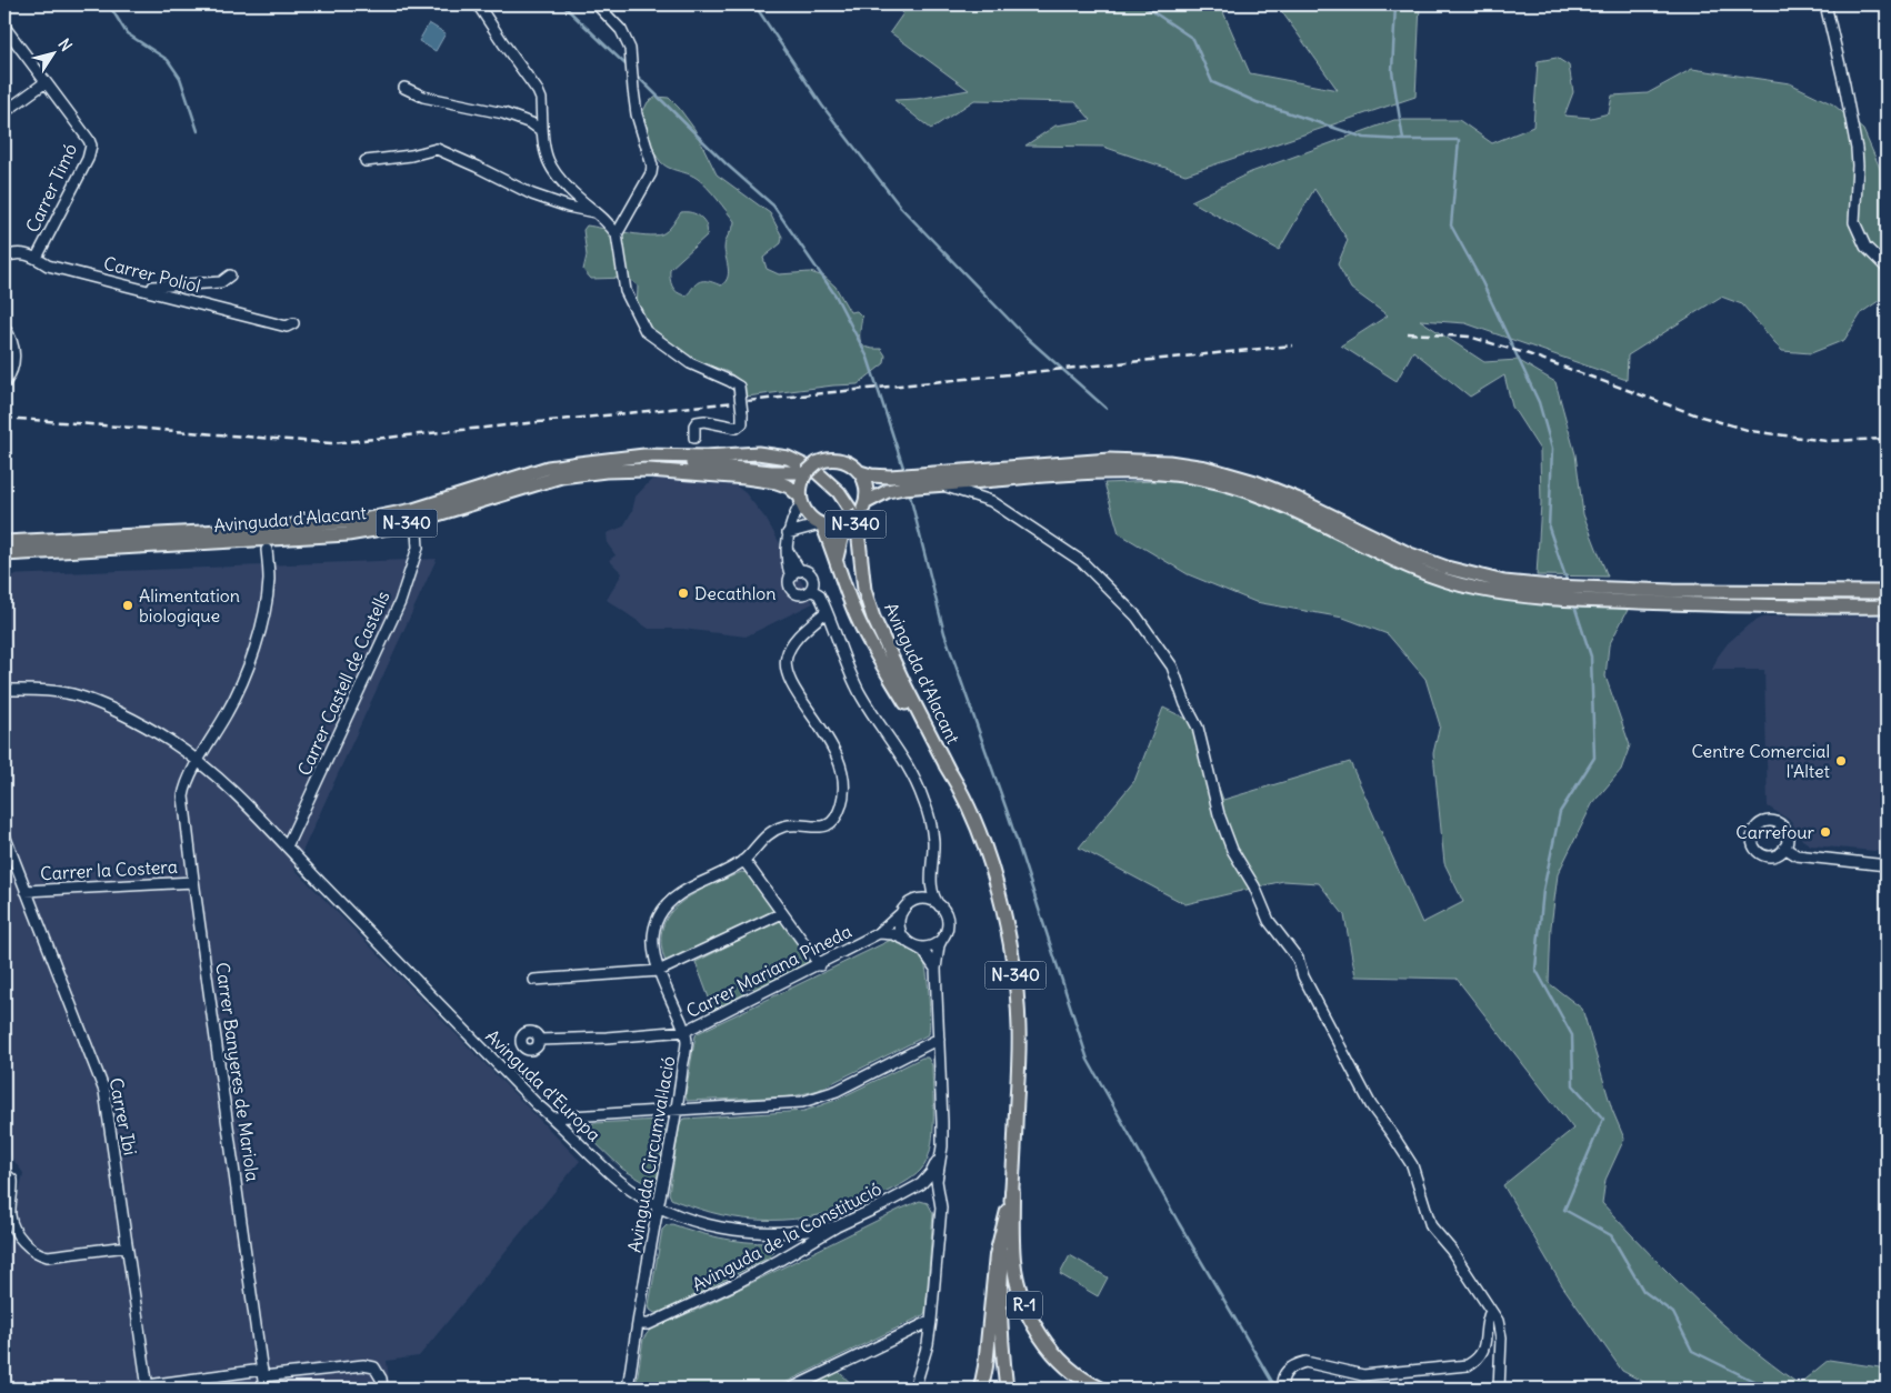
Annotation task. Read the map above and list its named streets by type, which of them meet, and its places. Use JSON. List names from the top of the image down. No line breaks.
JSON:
{"streets":{"highway":["R-1"],"main road":["Avinguda d'Alacant","N-340"],"street":["Carrer Timó","Carrer Poliol","Carrer Castell de Castells","Carrer la Costera","Carrer Mariana Pineda","Carrer Banyeres de Mariola","Avinguda d'Europa","Carrer Ibi","Avinguda Circumval·lació","Avinguda de la Constitució"]},"crossings":[["Carrer Timó","Carrer Poliol"],["Avinguda d'Alacant","N-340"],["N-340","R-1"],["Carrer Castell de Castells","Avinguda d'Europa"],["Carrer la Costera","Carrer Banyeres de Mariola"],["Carrer la Costera","Carrer Ibi"],["Carrer Mariana Pineda","Avinguda Circumval·lació"],["Carrer Banyeres de Mariola","Avinguda d'Europa"],["Avinguda d'Europa","Avinguda Circumval·lació"],["Avinguda d'Europa","Avinguda de la Constitució"],["Avinguda Circumval·lació","Avinguda de la Constitució"]],"places":["Decathlon","Alimentation biologique","Centre Comercial l'Altet","Carrefour"],"north":"top right"}
